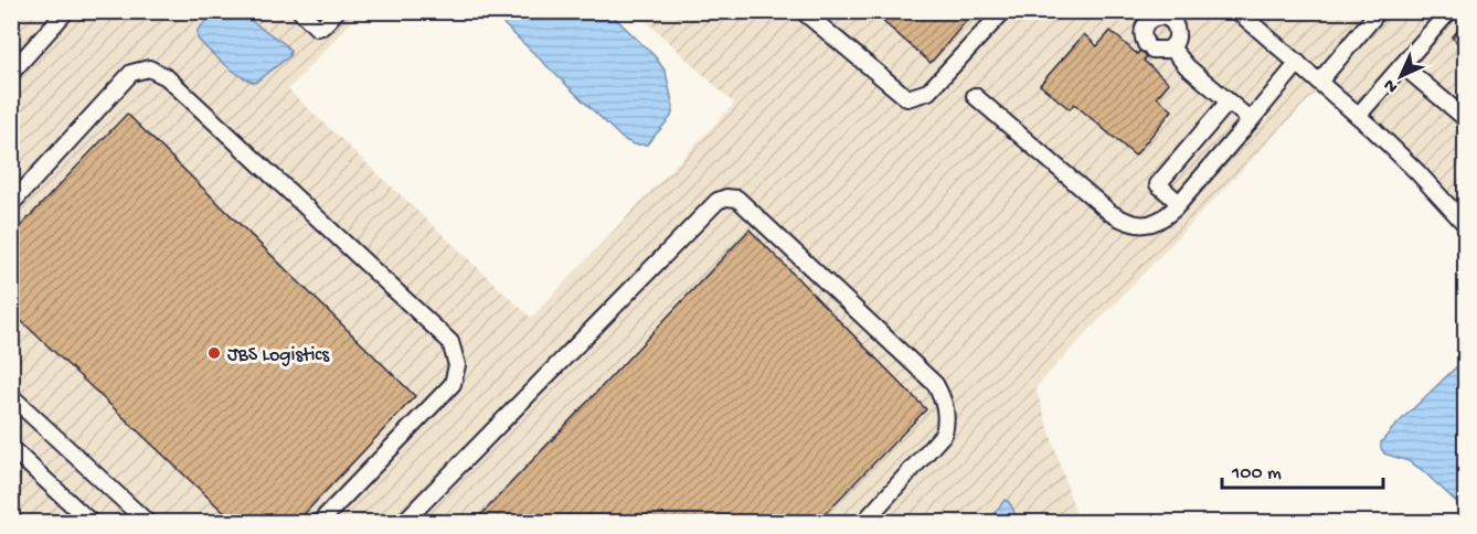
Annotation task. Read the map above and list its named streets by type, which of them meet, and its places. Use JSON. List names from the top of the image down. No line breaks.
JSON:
{"places":["JBS Logistics"],"scale_bar":"100 m","north":"bottom left"}
